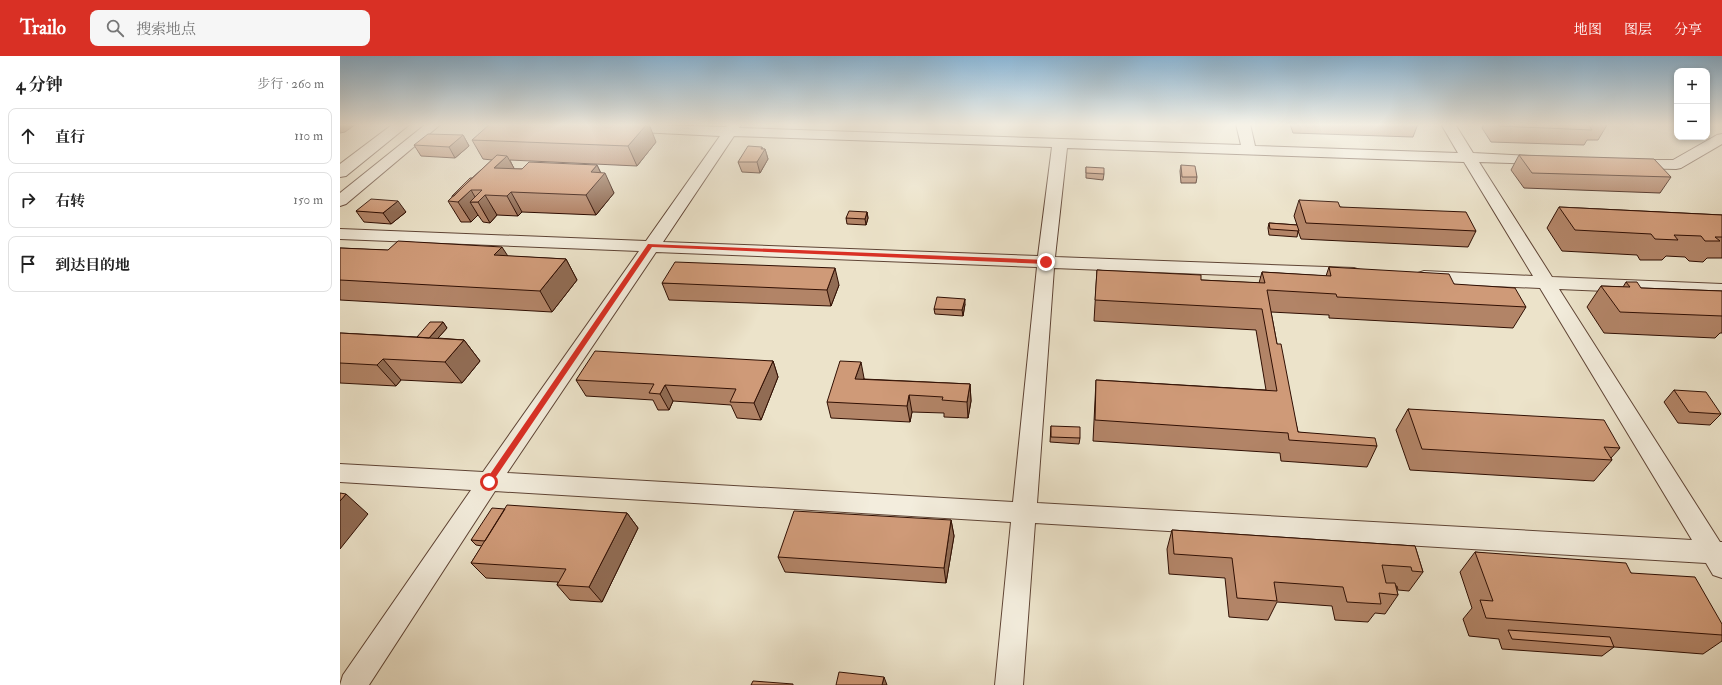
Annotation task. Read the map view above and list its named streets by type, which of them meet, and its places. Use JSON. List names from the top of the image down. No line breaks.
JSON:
{"page":{"header":"Trailo","search":"搜索地点","nav":["地图","图层","分享"],"heading":["4 分钟","步行 · 260 m"],"map_buttons":["+","−"],"list":[["直行","110 m"],["右转","150 m"],"到达目的地"]}}
